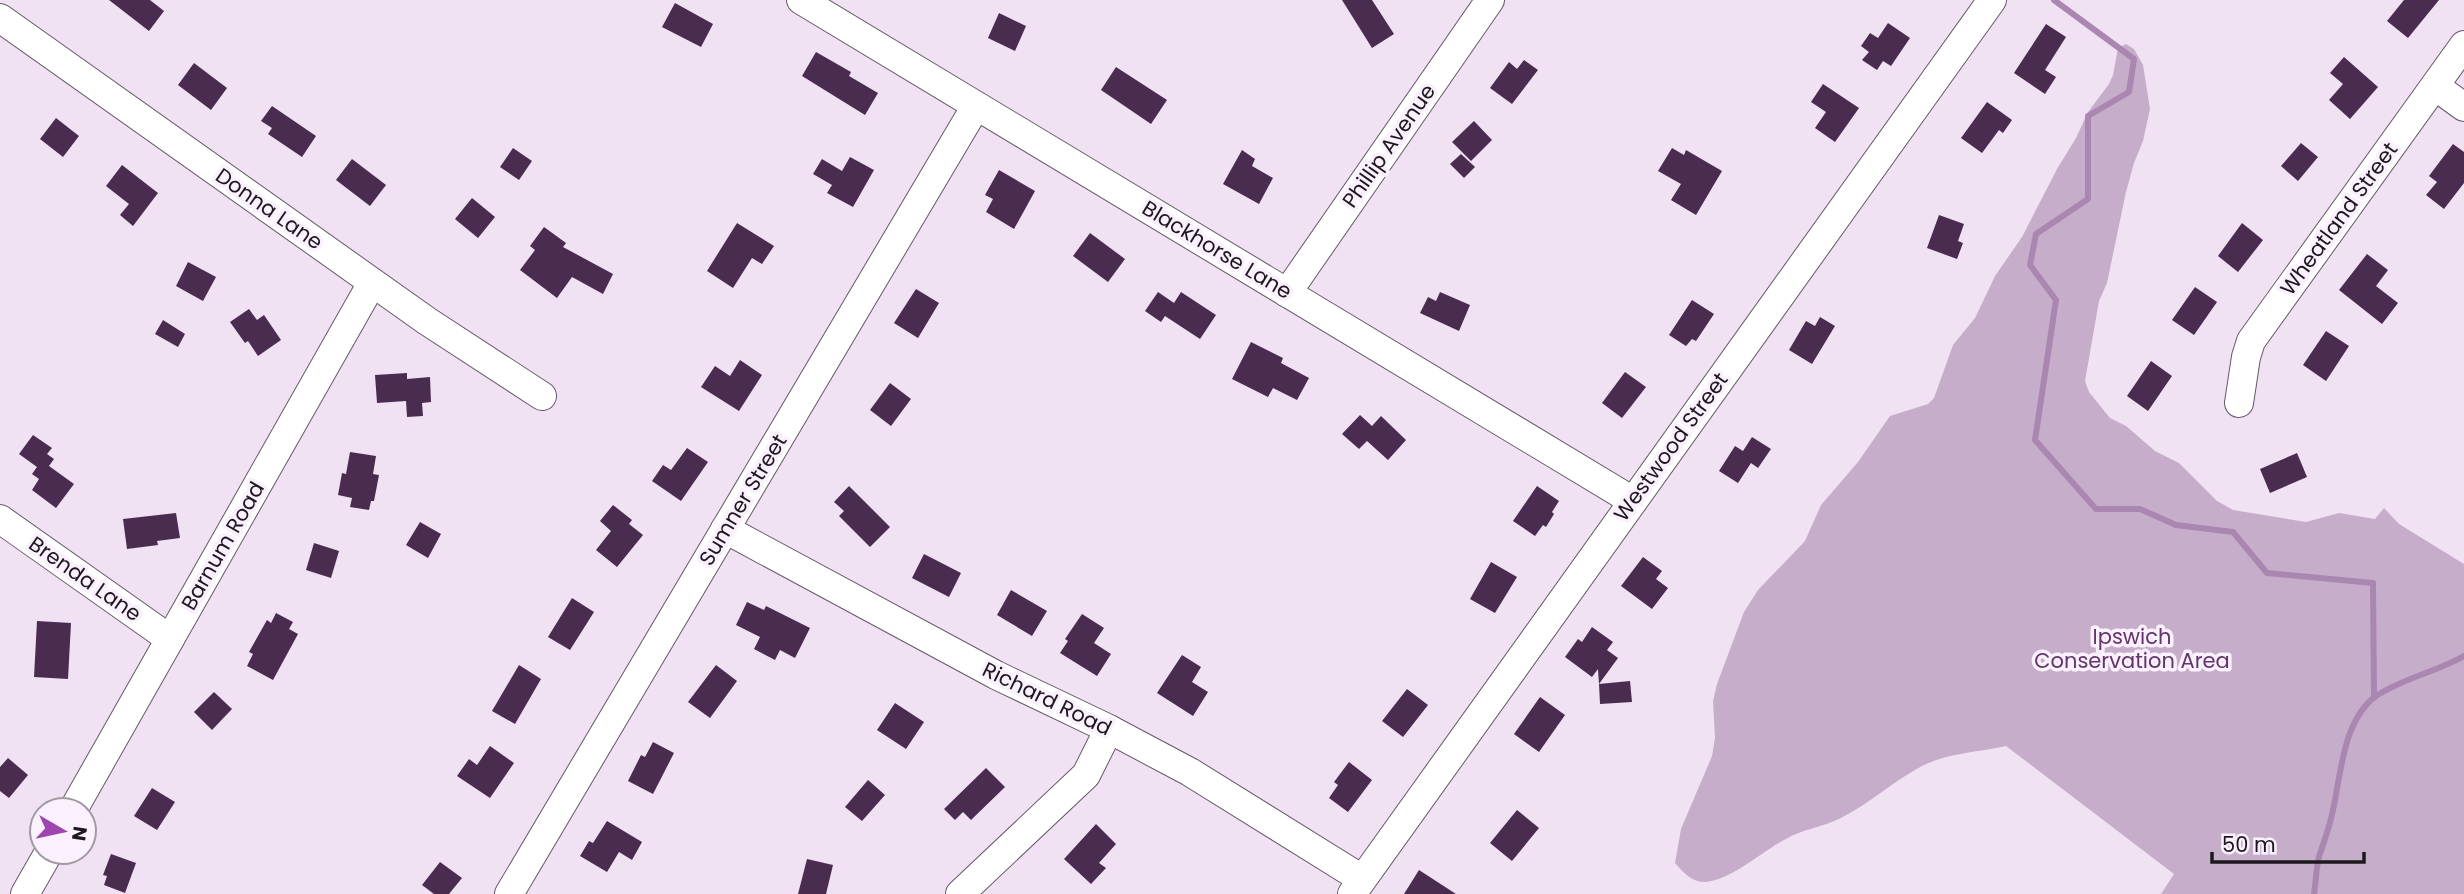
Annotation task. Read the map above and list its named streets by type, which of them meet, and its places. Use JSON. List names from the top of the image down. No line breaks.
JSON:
{"streets":{"street":["Phillip Avenue","Donna Lane","Wheatland Street","Blackhorse Lane","Westwood Street","Sumner Street","Barnum Road","Brenda Lane","Richard Road"]},"crossings":[["Phillip Avenue","Blackhorse Lane"],["Donna Lane","Barnum Road"],["Blackhorse Lane","Westwood Street"],["Blackhorse Lane","Sumner Street"],["Westwood Street","Richard Road"],["Sumner Street","Richard Road"],["Barnum Road","Brenda Lane"]],"parks":["Ipswich Conservation Area"],"scale_bar":"50 m","north":"right"}
